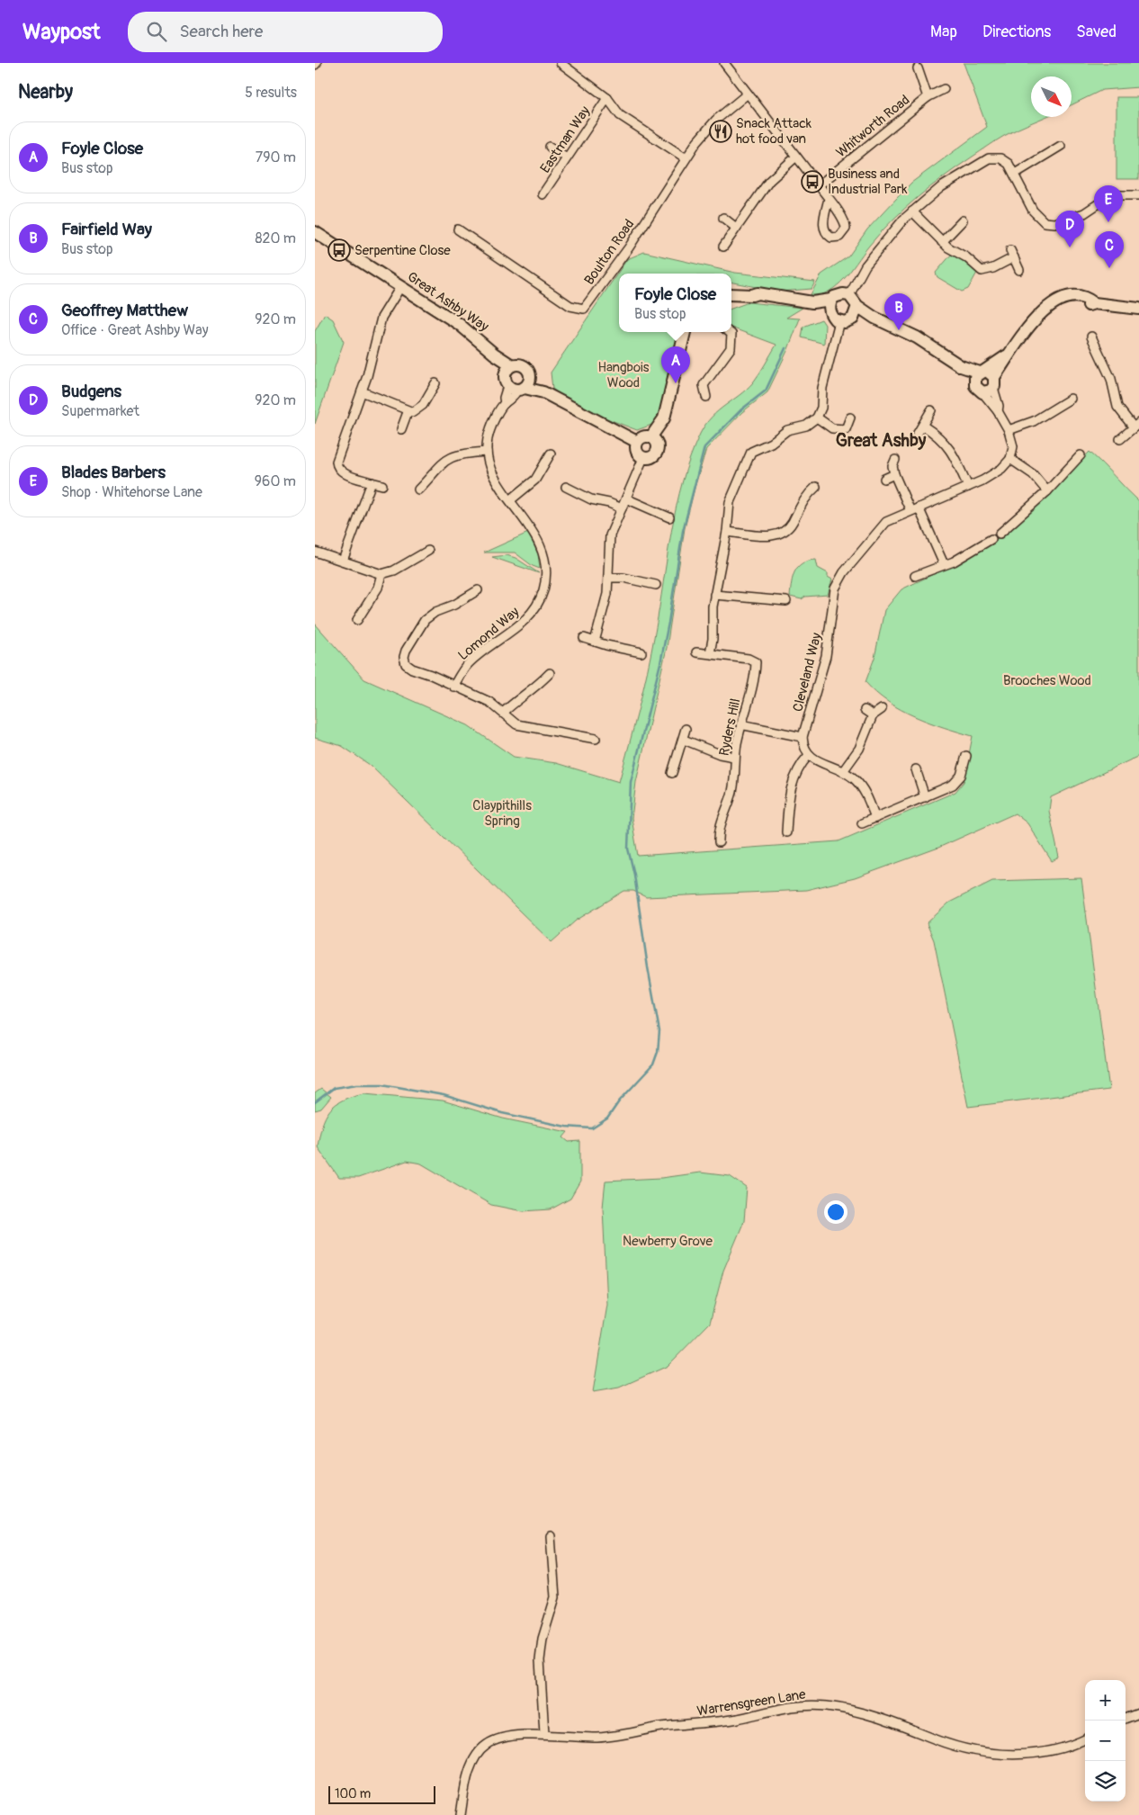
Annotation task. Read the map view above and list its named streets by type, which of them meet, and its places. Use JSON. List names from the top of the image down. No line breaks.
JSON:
{"streets":{"street":["Whitworth Road","Eastman Way","Boulton Road","Great Ashby Way","Lomond Way","Cleveland Way","Ryders Hill","Warrensgreen Lane"]},"crossings":[["Eastman Way","Boulton Road"],["Great Ashby Way","Lomond Way"]],"districts":["Great Ashby"],"parks":["Hangbois Wood","Brooches Wood","Claypithills Spring","Newberry Grove"],"places":{"restaurant":["Snack Attack hot food van"],"bus stop":["Business and Industrial Park","Serpentine Close"]},"scale_bar":"100 m","north":"bottom right","page":{"header":"Waypost","search":"Search here","nav":["Map","Directions","Saved"],"heading":["Nearby","5 results"],"list":[{"mark":"A","name":"Foyle Close","note":"Bus stop","value":"790 m"},{"mark":"B","name":"Fairfield Way","note":"Bus stop","value":"820 m"},{"mark":"C","name":"Geoffrey Matthew","note":"Office · Great Ashby Way","value":"920 m"},{"mark":"D","name":"Budgens","note":"Supermarket","value":"920 m"},{"mark":"E","name":"Blades Barbers","note":"Shop · Whitehorse Lane","value":"960 m"}],"pins":["E","D","C","B","A"],"popup":["Foyle Close","Bus stop"],"map_buttons":["+","−"],"scale":"100 m"}}
